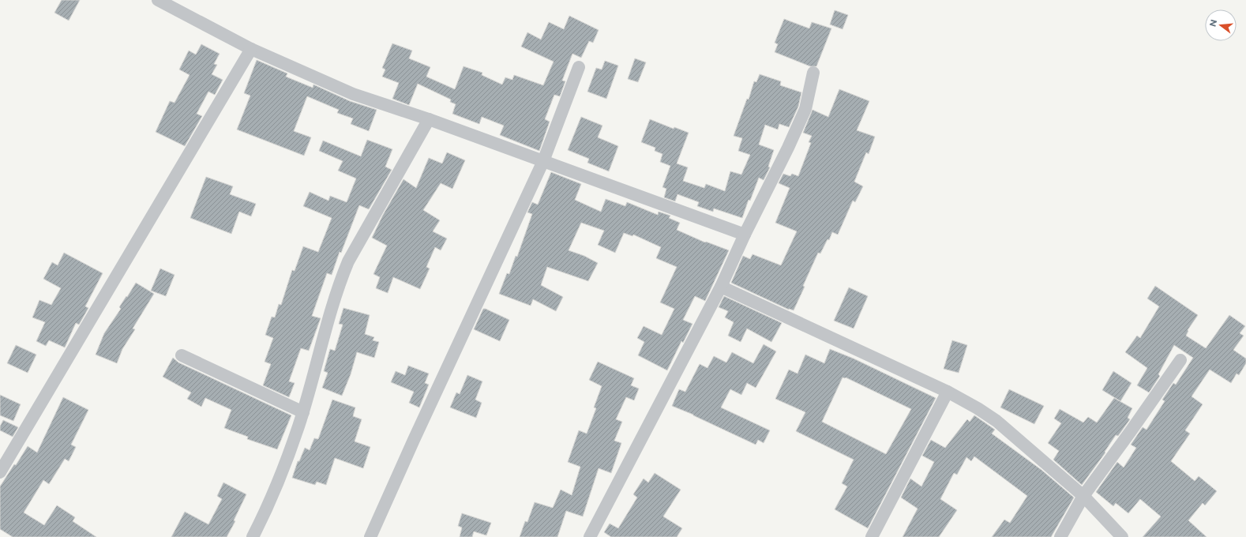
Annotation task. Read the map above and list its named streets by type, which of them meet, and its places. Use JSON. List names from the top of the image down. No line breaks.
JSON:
{"north":"left"}
